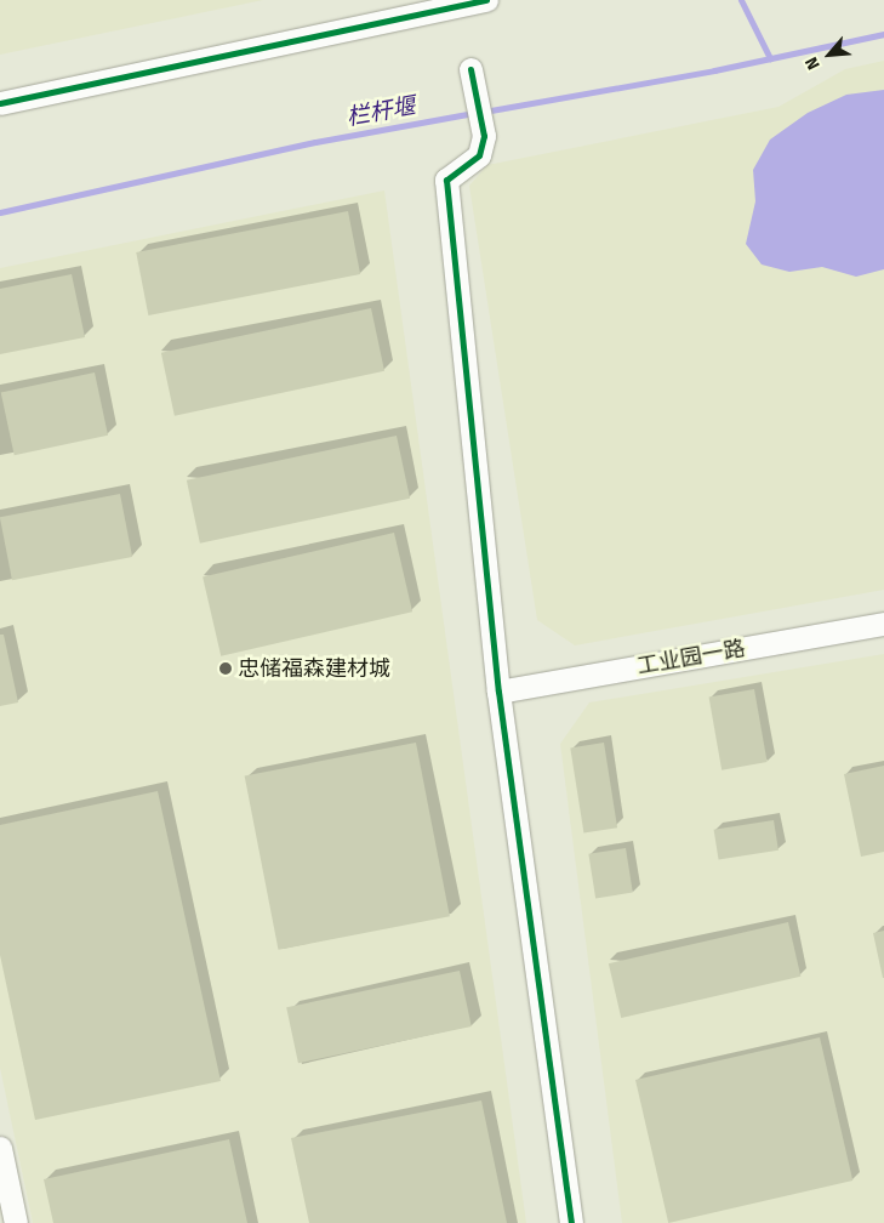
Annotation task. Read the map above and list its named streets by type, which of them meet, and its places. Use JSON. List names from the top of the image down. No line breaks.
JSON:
{"streets":{"street":["工业园一路"]},"water":["栏杆堰"],"places":["忠储福森建材城"],"north":"bottom left"}
